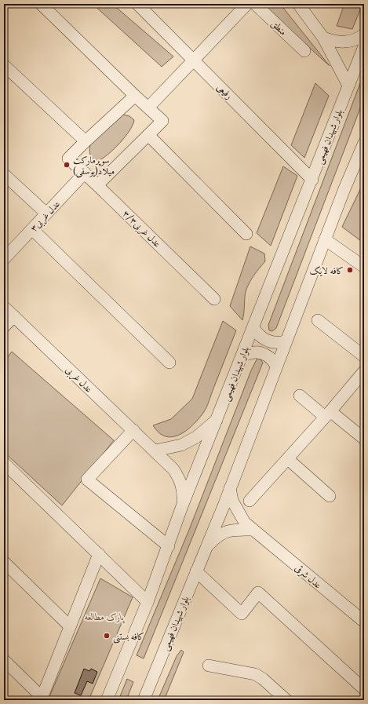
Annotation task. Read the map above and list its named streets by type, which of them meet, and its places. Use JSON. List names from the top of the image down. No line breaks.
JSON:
{"streets":{"street":["منطق","رفیعی","بلوار شهیدان فهیمی","عدل غربی۳","عدل غربی۳/۳","عدل غربی","عدل شرقی"]},"crossings":[["رفیعی","بلوار شهیدان فهیمی"],["بلوار شهیدان فهیمی","عدل غربی"],["بلوار شهیدان فهیمی","عدل شرقی"],["عدل غربی۳","عدل غربی۳/۳"]],"parks":["پارک مطالعه"],"places":["سوپرمارکت میلاد(یوسفی)","کافه لایک","کافه بستنی"]}
